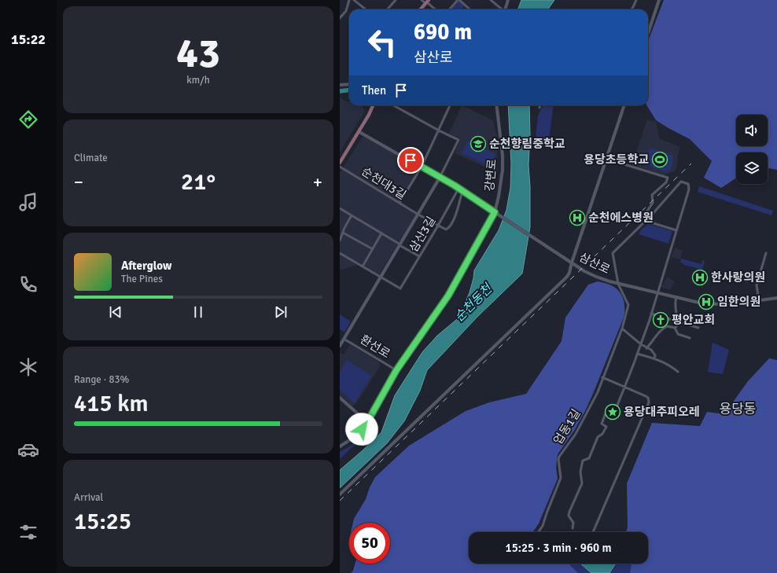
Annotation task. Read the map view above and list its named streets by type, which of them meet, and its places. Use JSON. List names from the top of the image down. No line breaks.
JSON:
{"streets":{"main road":["강변로","삼산로","환선로"],"street":["순천대3길","삼산3길","업동1길"]},"crossings":[["강변로","삼산로"],["강변로","환선로"],["순천대3길","환선로"],["삼산3길","환선로"],["삼산로","업동1길"]],"districts":["용당동"],"water":["순천동천"],"places":{"school or university":["순천향림중학교"],"sports":["용당초등학교"],"hospital":["순천에스병원","한사랑의원","임한의원"],"church":["평안교회"],"place":["용당대주피오레"]},"page":{"tabs":"15:22","tile":[["43","km/h"],"Climate",["Range · 83%","415 km"],["Arrival","15:25"]],"turn":["690 m","삼산로"],"then":"Then","heat":["−","21°","+"],"song":["Afterglow","The Pines"],"limit":"50","trip":"15:25 · 3 min · 960 m"}}
